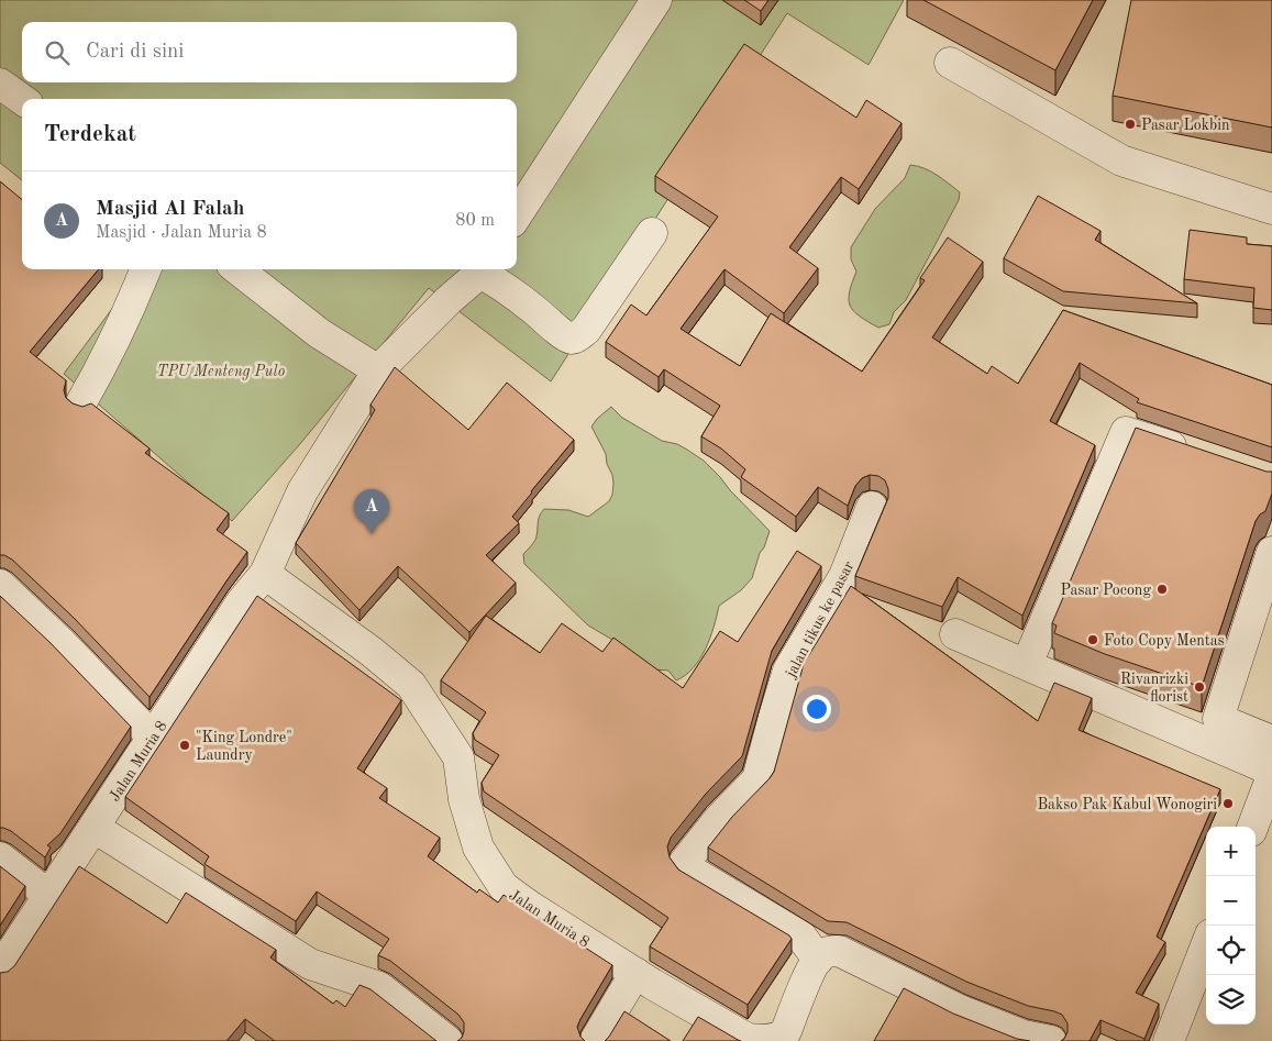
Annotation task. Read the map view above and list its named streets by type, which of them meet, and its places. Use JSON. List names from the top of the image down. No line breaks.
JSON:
{"streets":{"street":["jalan tikus ke pasar","Jalan Muria 8"]},"crossings":[["jalan tikus ke pasar","Jalan Muria 8"]],"parks":["TPU Menteng Pulo"],"places":["Pasar Lokbin","Pasar Pocong","Foto Copy Mentas","Rivanrizki florist","\"King Londre\" Laundry","Bakso Pak Kabul Wonogiri"],"page":{"search":"Cari di sini","heading":"Terdekat","list":[{"mark":"A","name":"Masjid Al Falah","note":"Masjid · Jalan Muria 8","value":"80 m"}],"pins":"A","map_buttons":["+","−"]}}
